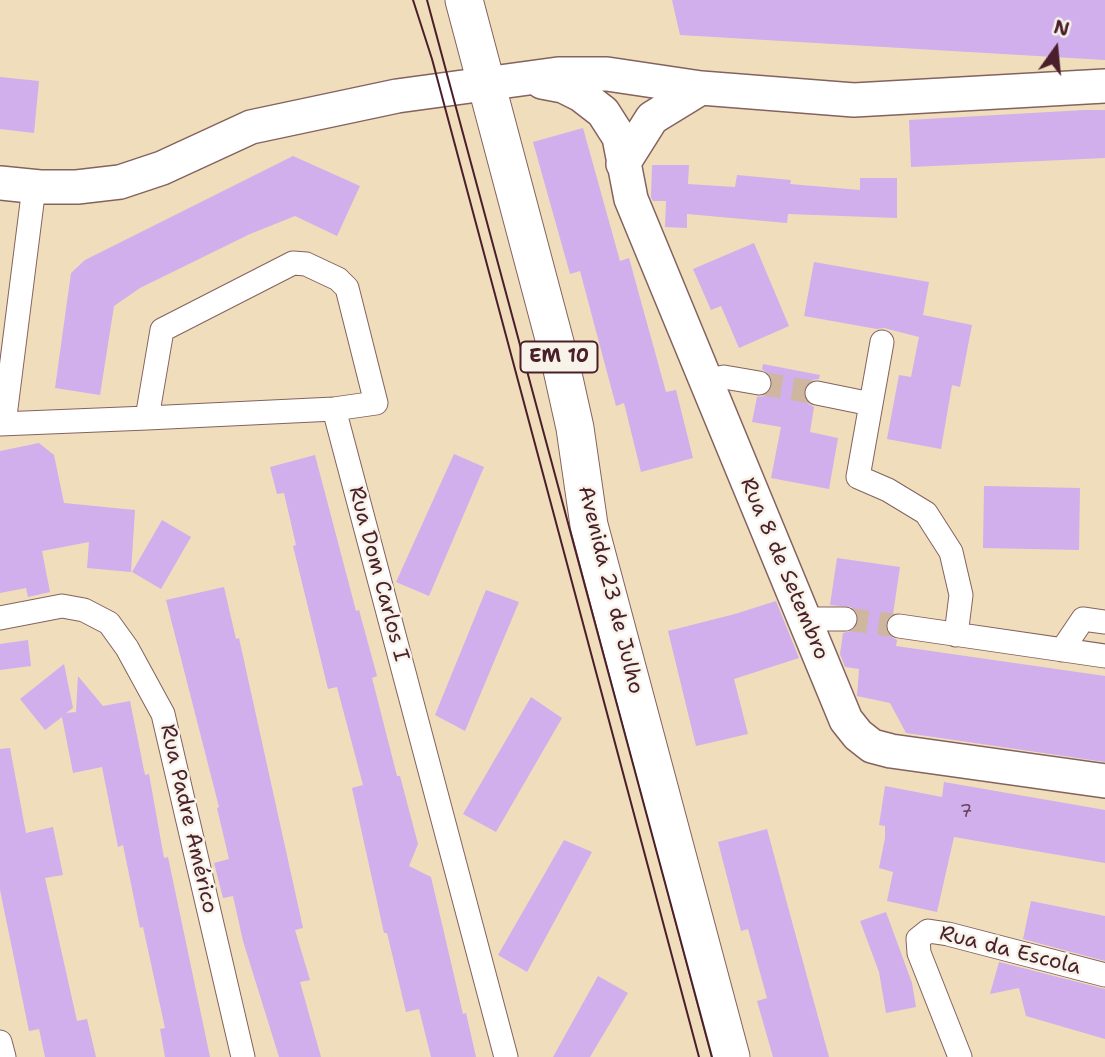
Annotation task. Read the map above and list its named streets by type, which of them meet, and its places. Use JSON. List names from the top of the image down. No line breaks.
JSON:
{"streets":{"main road":["EM 10","Avenida 23 de Julho"],"street":["Rua 8 de Setembro","Rua Dom Carlos I","Rua Padre Américo","Rua da Escola"]},"crossings":[["Rua 8 de Setembro","Avenida 23 de Julho"]],"house_numbers":["7"],"north":"top"}
